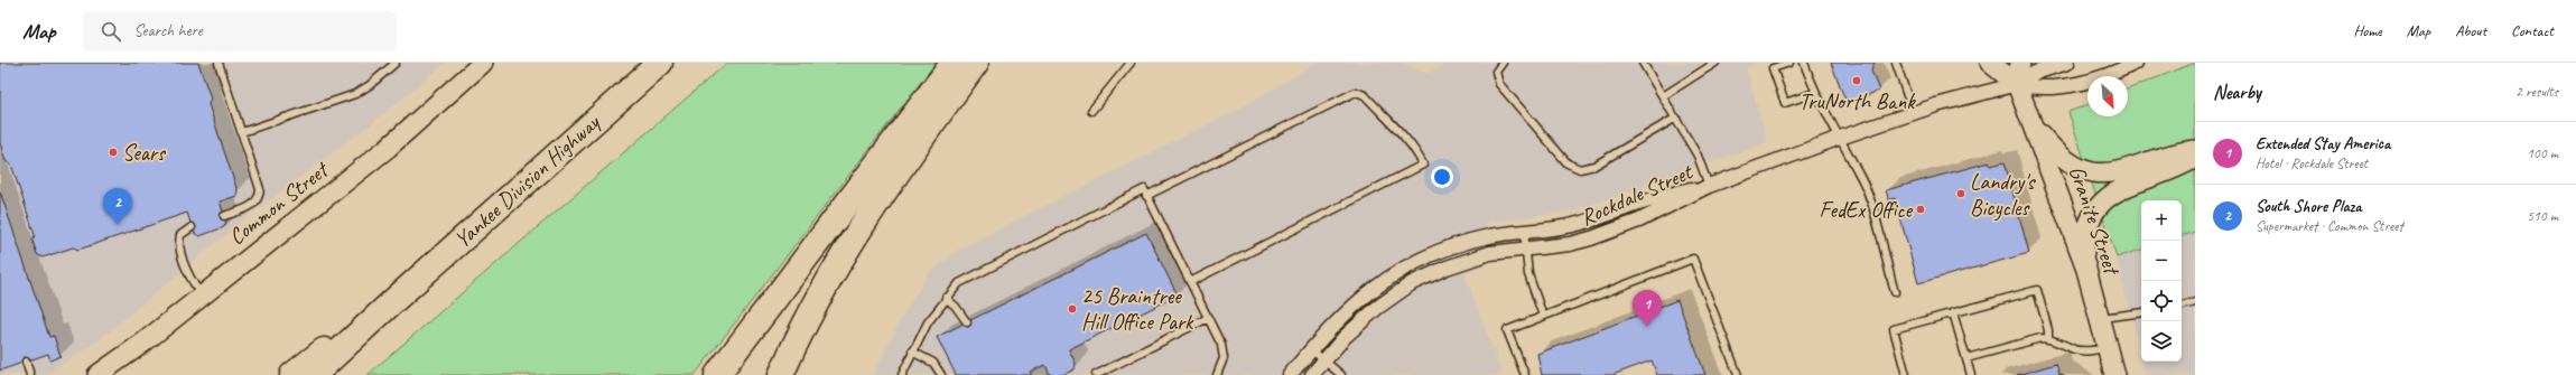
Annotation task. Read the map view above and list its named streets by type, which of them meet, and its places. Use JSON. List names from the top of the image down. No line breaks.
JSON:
{"streets":{"highway":["Yankee Division Highway"],"main road":["Common Street","Granite Street"],"street":["Rockdale Street"]},"crossings":[["Rockdale Street","Granite Street"]],"places":["TruNorth Bank","Sears","Landry's Bicycles","FedEx Office","25 Braintree Hill Office Park"],"north":"bottom right","page":{"header":"Map","search":"Search here","nav":["Home","Map","About","Contact"],"heading":["Nearby","2 results"],"list":[{"mark":"1","name":"Extended Stay America","note":"Hotel · Rockdale Street","value":"100 m"},{"mark":"2","name":"South Shore Plaza","note":"Supermarket · Common Street","value":"510 m"}],"pins":["2","1"],"map_buttons":["+","−"]}}
